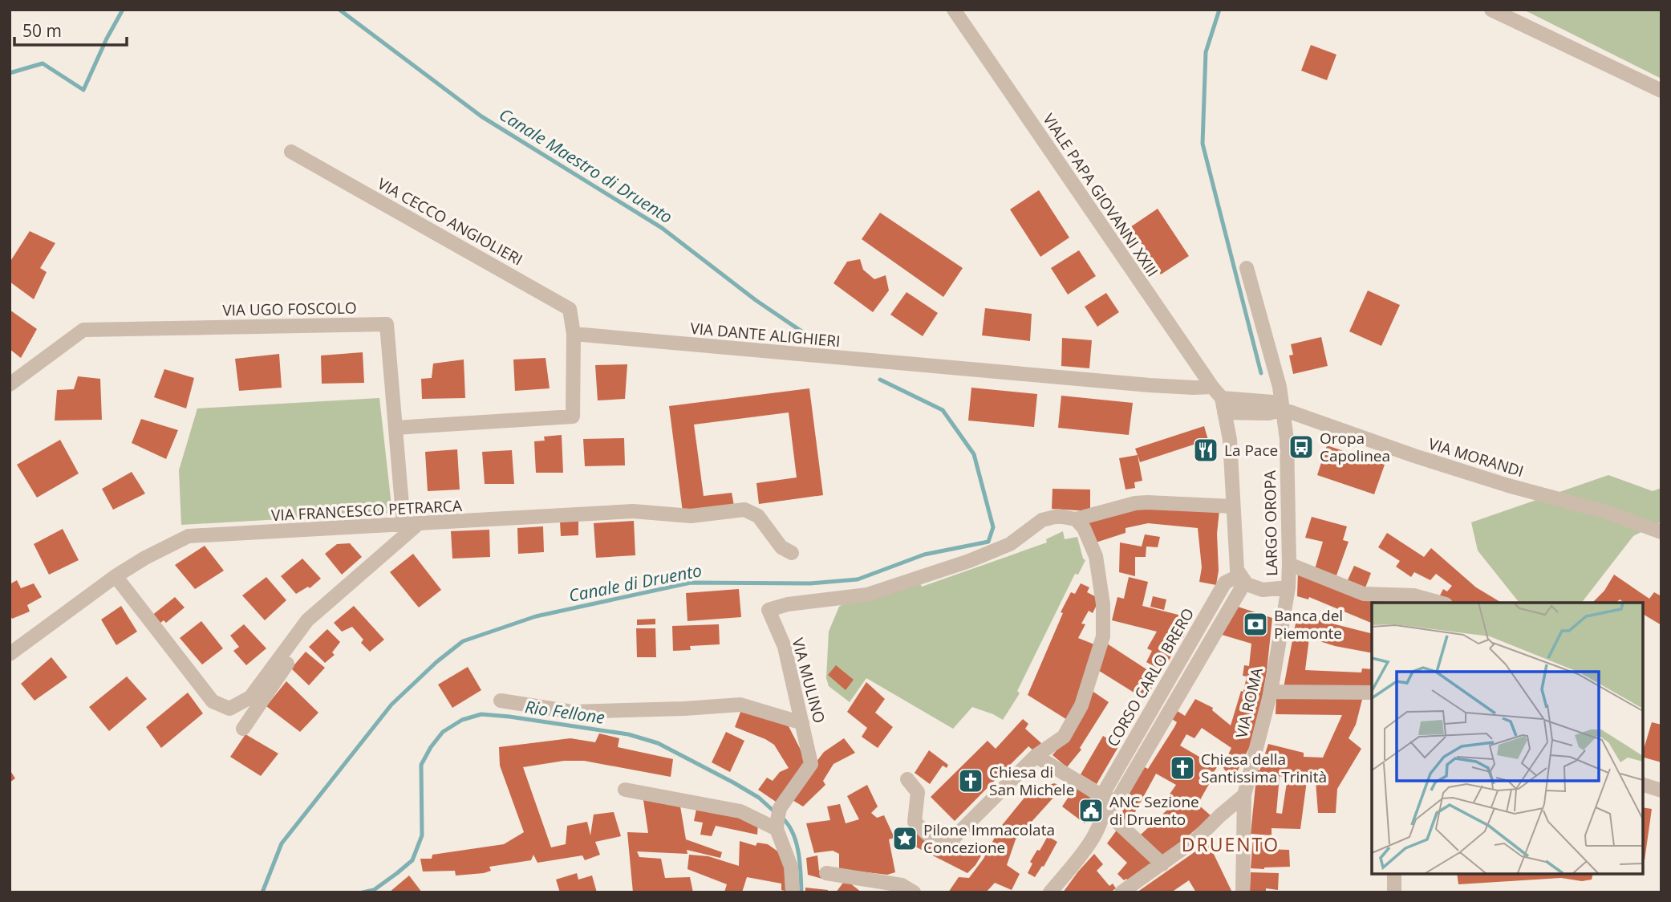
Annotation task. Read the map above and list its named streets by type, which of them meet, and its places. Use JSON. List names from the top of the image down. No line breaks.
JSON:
{"streets":{"street":["VIALE PAPA GIOVANNI XXIII","VIA CECCO ANGIOLIERI","VIA UGO FOSCOLO","VIA DANTE ALIGHIERI","VIA MORANDI","VIA FRANCESCO PETRARCA","LARGO OROPA","CORSO CARLO BRERO","VIA MULINO","VIA ROMA"]},"crossings":[["VIALE PAPA GIOVANNI XXIII","VIA DANTE ALIGHIERI"],["VIALE PAPA GIOVANNI XXIII","LARGO OROPA"],["VIA CECCO ANGIOLIERI","VIA DANTE ALIGHIERI"],["VIA UGO FOSCOLO","VIA FRANCESCO PETRARCA"],["VIA MORANDI","LARGO OROPA"],["LARGO OROPA","CORSO CARLO BRERO"],["LARGO OROPA","VIA ROMA"]],"districts":["DRUENTO"],"water":["Canale Maestro di Druento","Canale di Druento","Rio Fellone"],"places":{"bus stop":["Oropa Capolinea"],"restaurant":["La Pace"],"bank":["Banca del Piemonte"],"church":["Chiesa della Santissima Trinità","Chiesa di San Michele"],"public building":["ANC Sezione di Druento"],"place":["Pilone Immacolata Concezione"]},"scale_bar":"50 m"}
